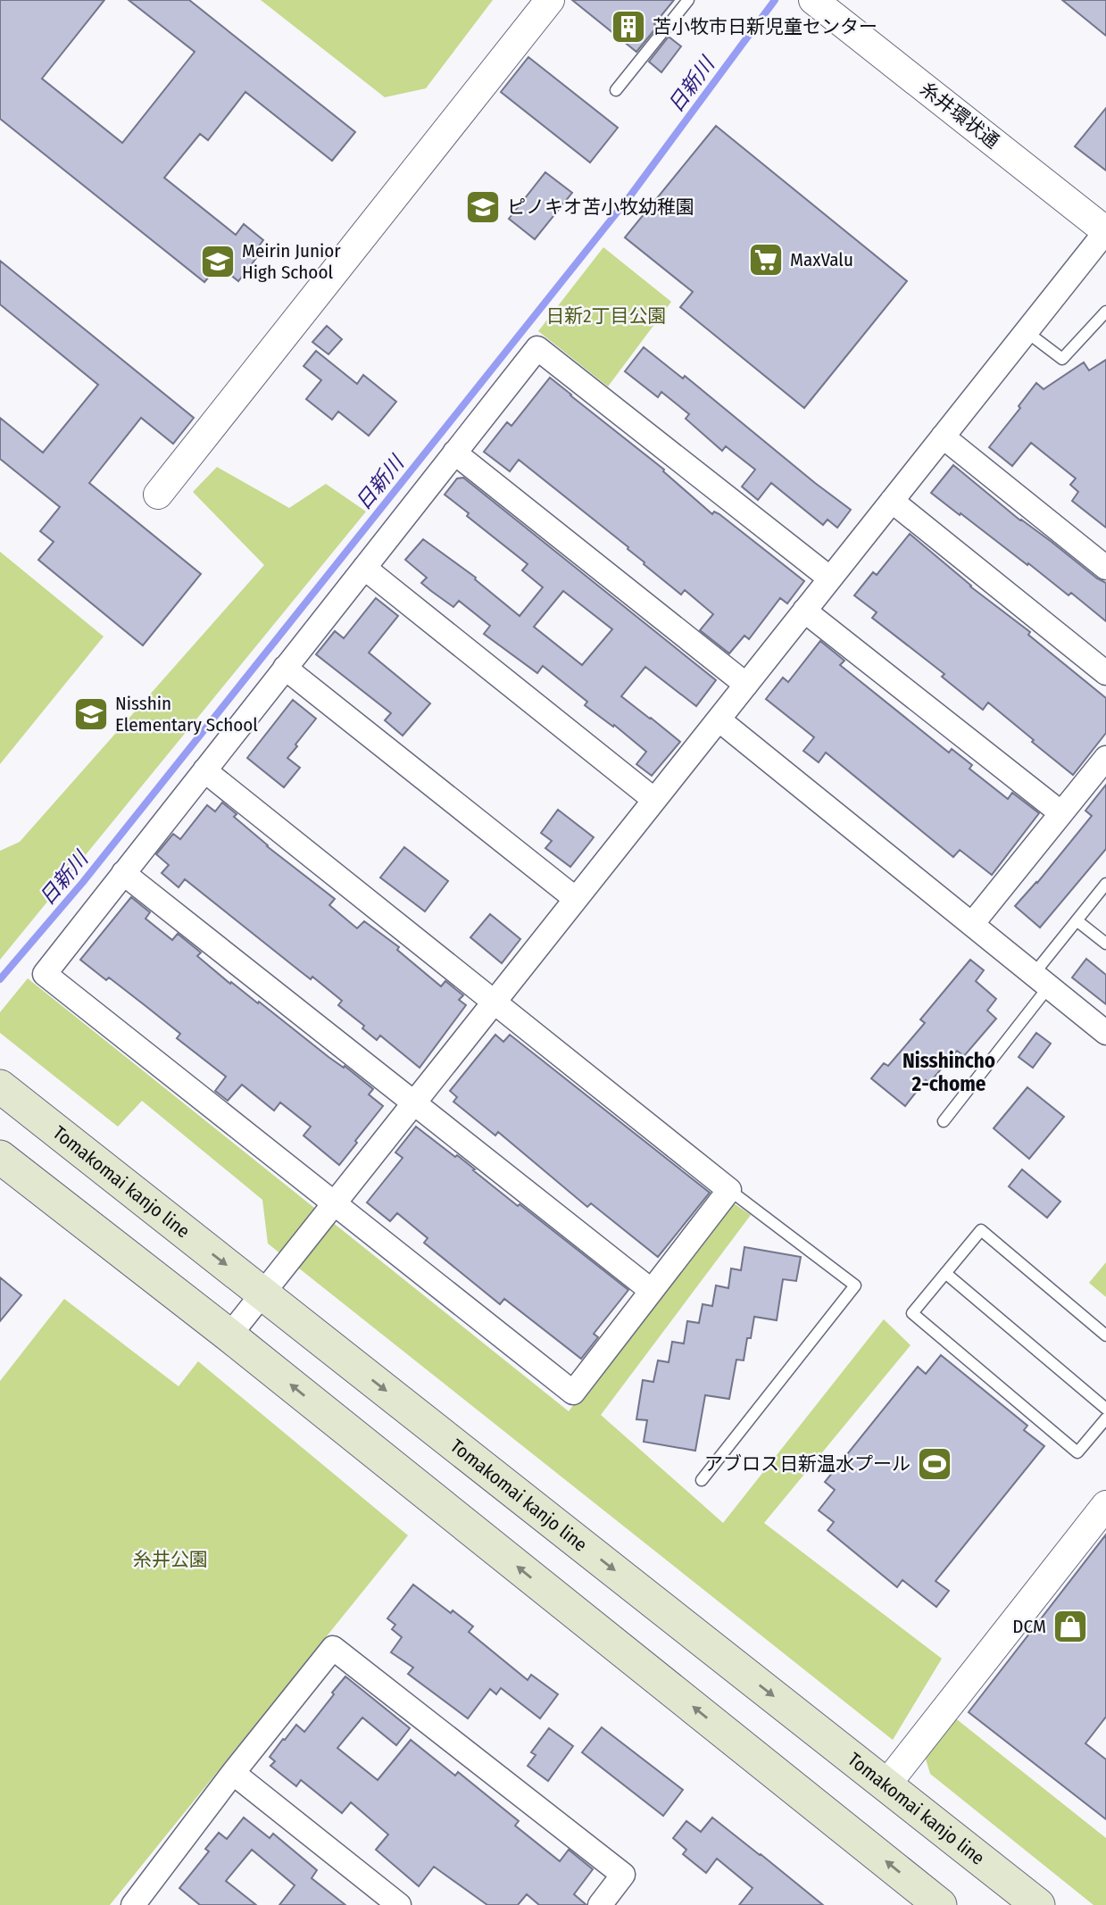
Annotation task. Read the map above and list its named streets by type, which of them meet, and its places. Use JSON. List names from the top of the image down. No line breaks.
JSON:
{"streets":{"main road":["Tomakomai kanjo line"],"street":["糸井環状通"]},"districts":["Nisshincho 2-chome"],"water":["日新川"],"parks":["日新2丁目公園","糸井公園"],"places":{"building":["苫小牧市日新児童センター"],"school or university":["ピノキオ苫小牧幼稚園","Meirin Junior High School","Nisshin Elementary School"],"supermarket":["MaxValu"],"sports":["アブロス日新温水プール"],"shop":["DCM"]}}
